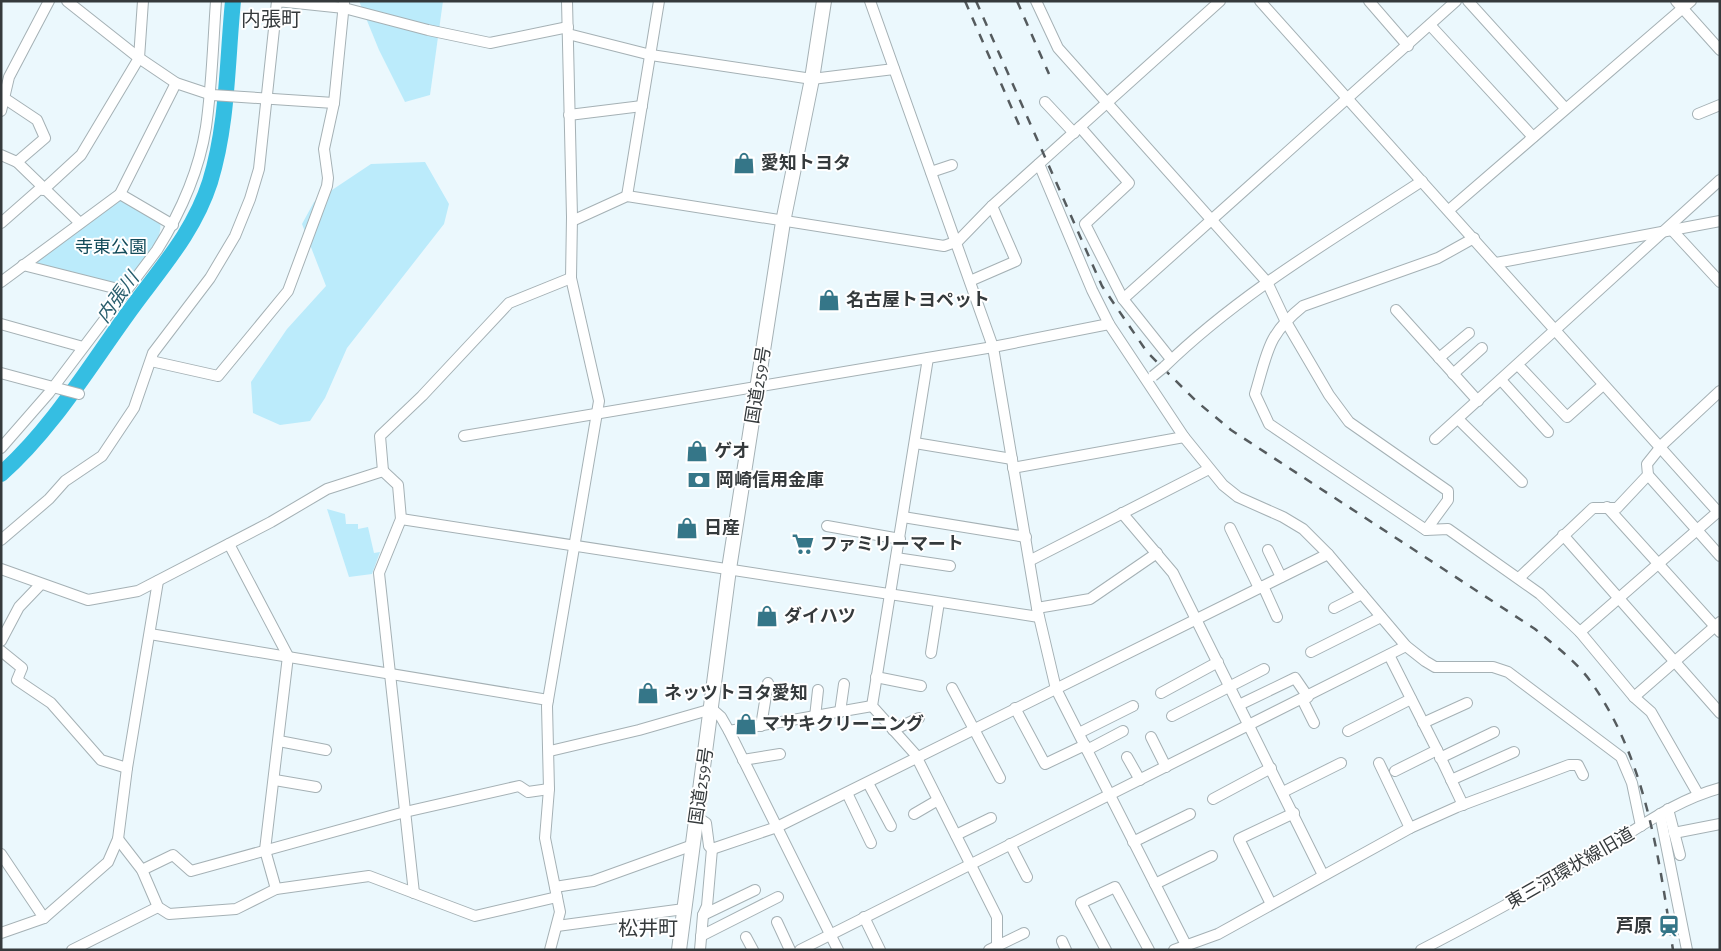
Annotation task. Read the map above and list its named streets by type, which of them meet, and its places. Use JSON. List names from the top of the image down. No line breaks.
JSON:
{"streets":{"highway":["国道259号"],"street":["東三河環状線旧道"]},"districts":["内張町","松井町"],"water":["内張川"],"parks":["寺東公園"],"places":{"shop":["愛知トヨタ","名古屋トヨペット","ゲオ","日産","ダイハツ","ネッツトヨタ愛知","マサキクリーニング"],"bank":["岡崎信用金庫"],"supermarket":["ファミリーマート"],"station":["芦原"]}}
